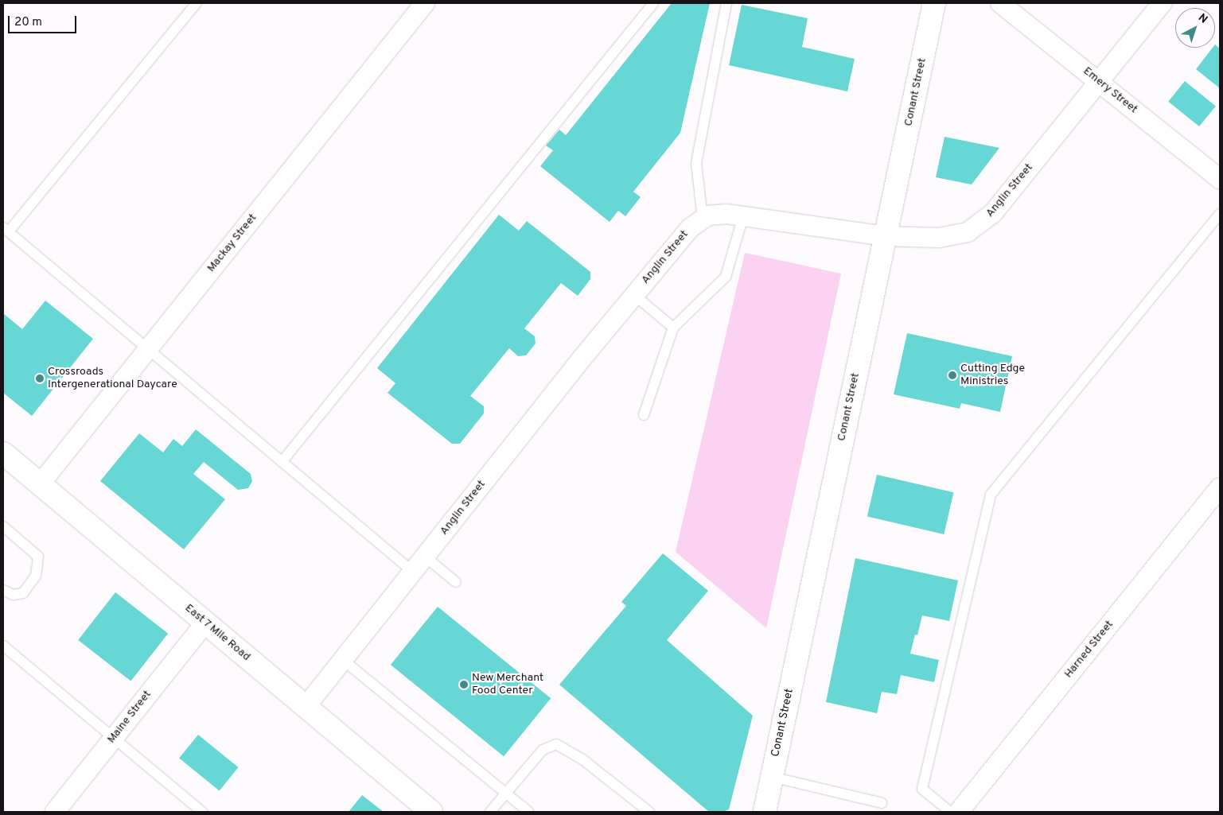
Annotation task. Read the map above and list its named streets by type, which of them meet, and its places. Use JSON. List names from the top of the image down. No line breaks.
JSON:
{"streets":{"main road":["Conant Street","East 7 Mile Road"],"street":["Emery Street","Anglin Street","Mackay Street","Harned Street","Maine Street"]},"crossings":[["Emery Street","Anglin Street"],["Conant Street","Anglin Street"],["Anglin Street","East 7 Mile Road"],["Mackay Street","East 7 Mile Road"],["East 7 Mile Road","Maine Street"]],"places":["Cutting Edge Ministries","Crossroads Intergenerational Daycare","New Merchant Food Center"],"scale_bar":"20 m","north":"top right"}
